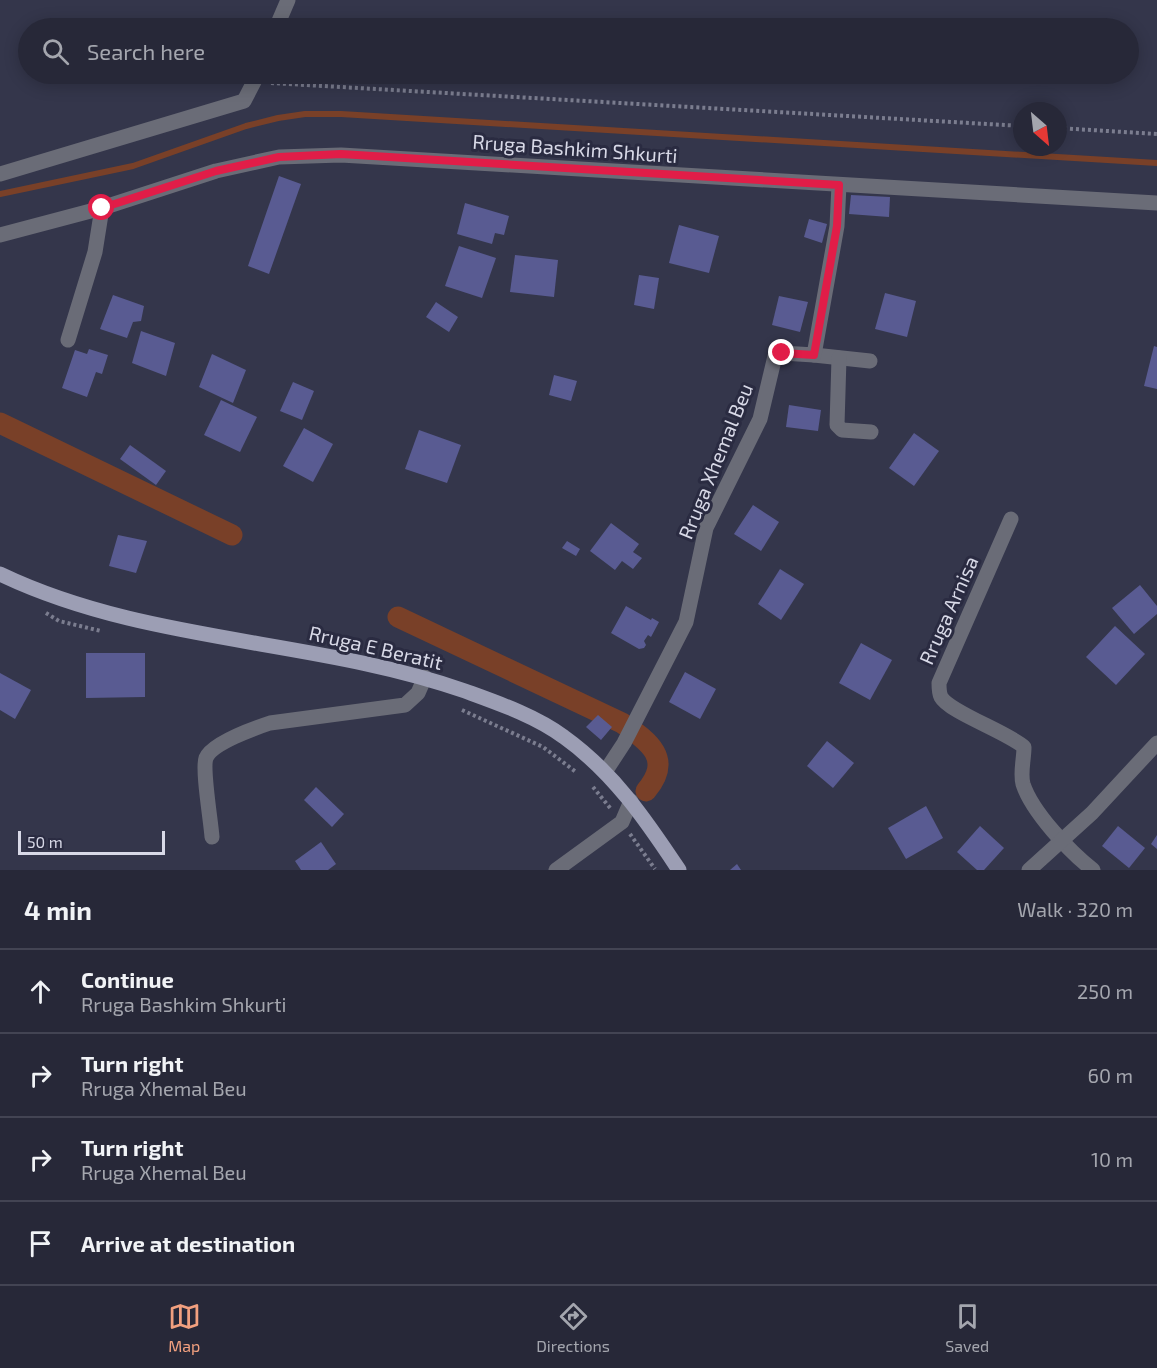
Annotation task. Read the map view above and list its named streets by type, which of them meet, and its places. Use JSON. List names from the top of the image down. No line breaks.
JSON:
{"streets":{"main road":["Rruga E Beratit"],"street":["Rruga Bashkim Shkurti","Rruga Xhemal Beu","Rruga Arnisa"]},"crossings":[["Rruga Xhemal Beu","Rruga E Beratit"]],"scale_bar":"50 m","north":"bottom right","page":{"search":"Search here","scale":"50 m","heading":["4 min","Walk · 320 m"],"list":[["Continue","Rruga Bashkim Shkurti","250 m"],["Turn right","Rruga Xhemal Beu","60 m"],["Turn right","Rruga Xhemal Beu","10 m"],"Arrive at destination"],"nav":["Map","Directions","Saved"]}}
